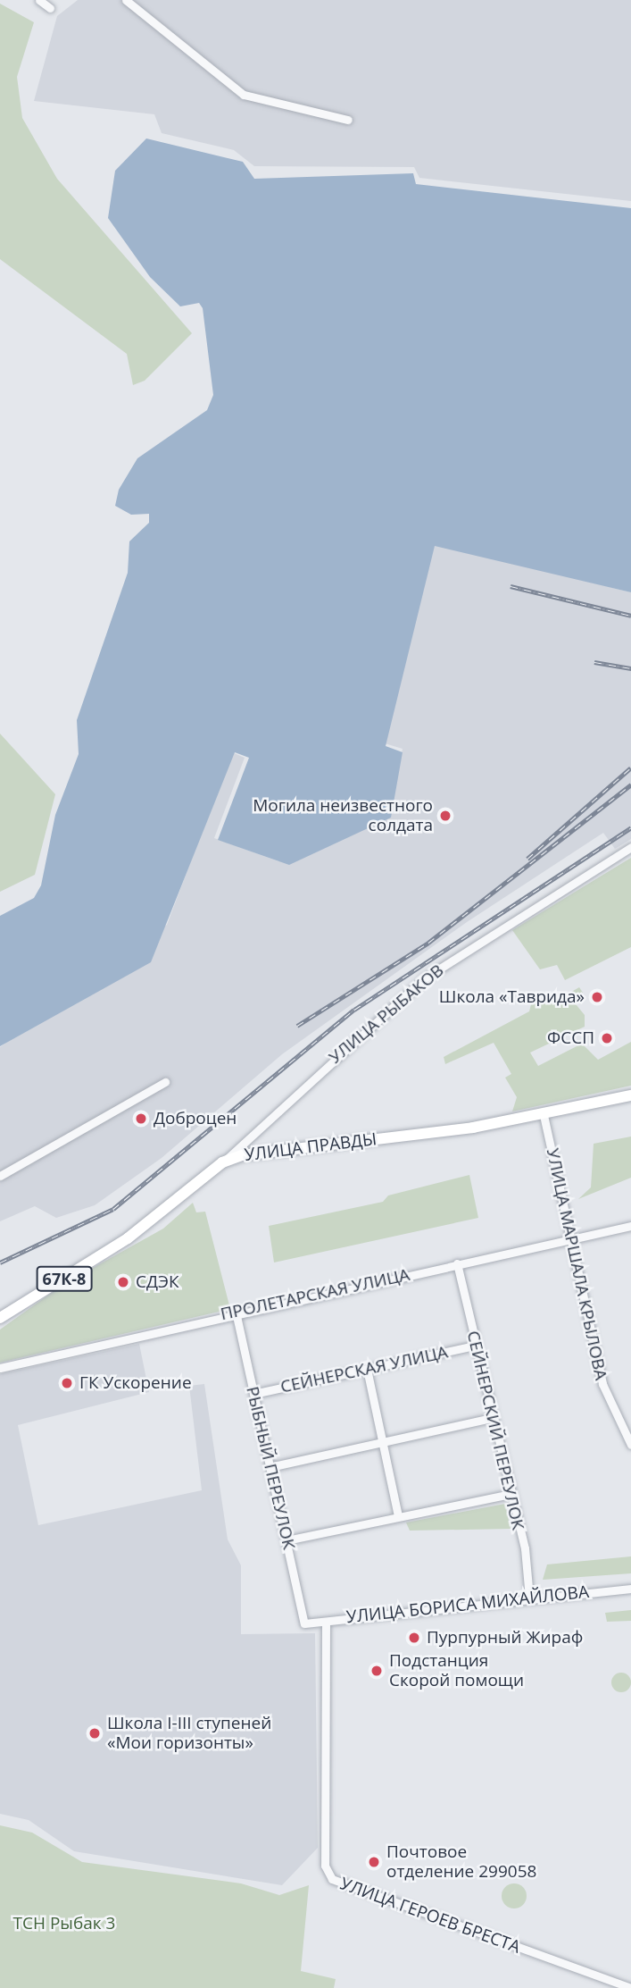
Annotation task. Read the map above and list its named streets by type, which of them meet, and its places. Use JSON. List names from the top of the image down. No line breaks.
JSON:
{"streets":{"main road":["УЛИЦА ПРАВДЫ","67К-8"],"street":["УЛИЦА РЫБАКОВ","УЛИЦА МАРШАЛА КРЫЛОВА","ПРОЛЕТАРСКАЯ УЛИЦА","СЕЙНЕРСКАЯ УЛИЦА","СЕЙНЕРСКИЙ ПЕРЕУЛОК","РЫБНЫЙ ПЕРЕУЛОК","УЛИЦА БОРИСА МИХАЙЛОВА","УЛИЦА ГЕРОЕВ БРЕСТА"]},"crossings":[["УЛИЦА РЫБАКОВ","УЛИЦА ПРАВДЫ"],["УЛИЦА ПРАВДЫ","УЛИЦА МАРШАЛА КРЫЛОВА"],["УЛИЦА МАРШАЛА КРЫЛОВА","ПРОЛЕТАРСКАЯ УЛИЦА"],["ПРОЛЕТАРСКАЯ УЛИЦА","СЕЙНЕРСКИЙ ПЕРЕУЛОК"],["ПРОЛЕТАРСКАЯ УЛИЦА","РЫБНЫЙ ПЕРЕУЛОК"],["СЕЙНЕРСКАЯ УЛИЦА","СЕЙНЕРСКИЙ ПЕРЕУЛОК"],["СЕЙНЕРСКАЯ УЛИЦА","РЫБНЫЙ ПЕРЕУЛОК"],["СЕЙНЕРСКИЙ ПЕРЕУЛОК","УЛИЦА БОРИСА МИХАЙЛОВА"],["РЫБНЫЙ ПЕРЕУЛОК","УЛИЦА БОРИСА МИХАЙЛОВА"],["УЛИЦА БОРИСА МИХАЙЛОВА","УЛИЦА ГЕРОЕВ БРЕСТА"]],"parks":["ТСН Рыбак 3"],"places":["Могила неизвестного солдата","Школа «Таврида»","ФССП","Доброцен","СДЭК","ГК Ускорение","Пурпурный Жираф","Подстанция Скорой помощи","Школа I-III ступеней «Мои горизонты»","Почтовое отделение 299058"]}
